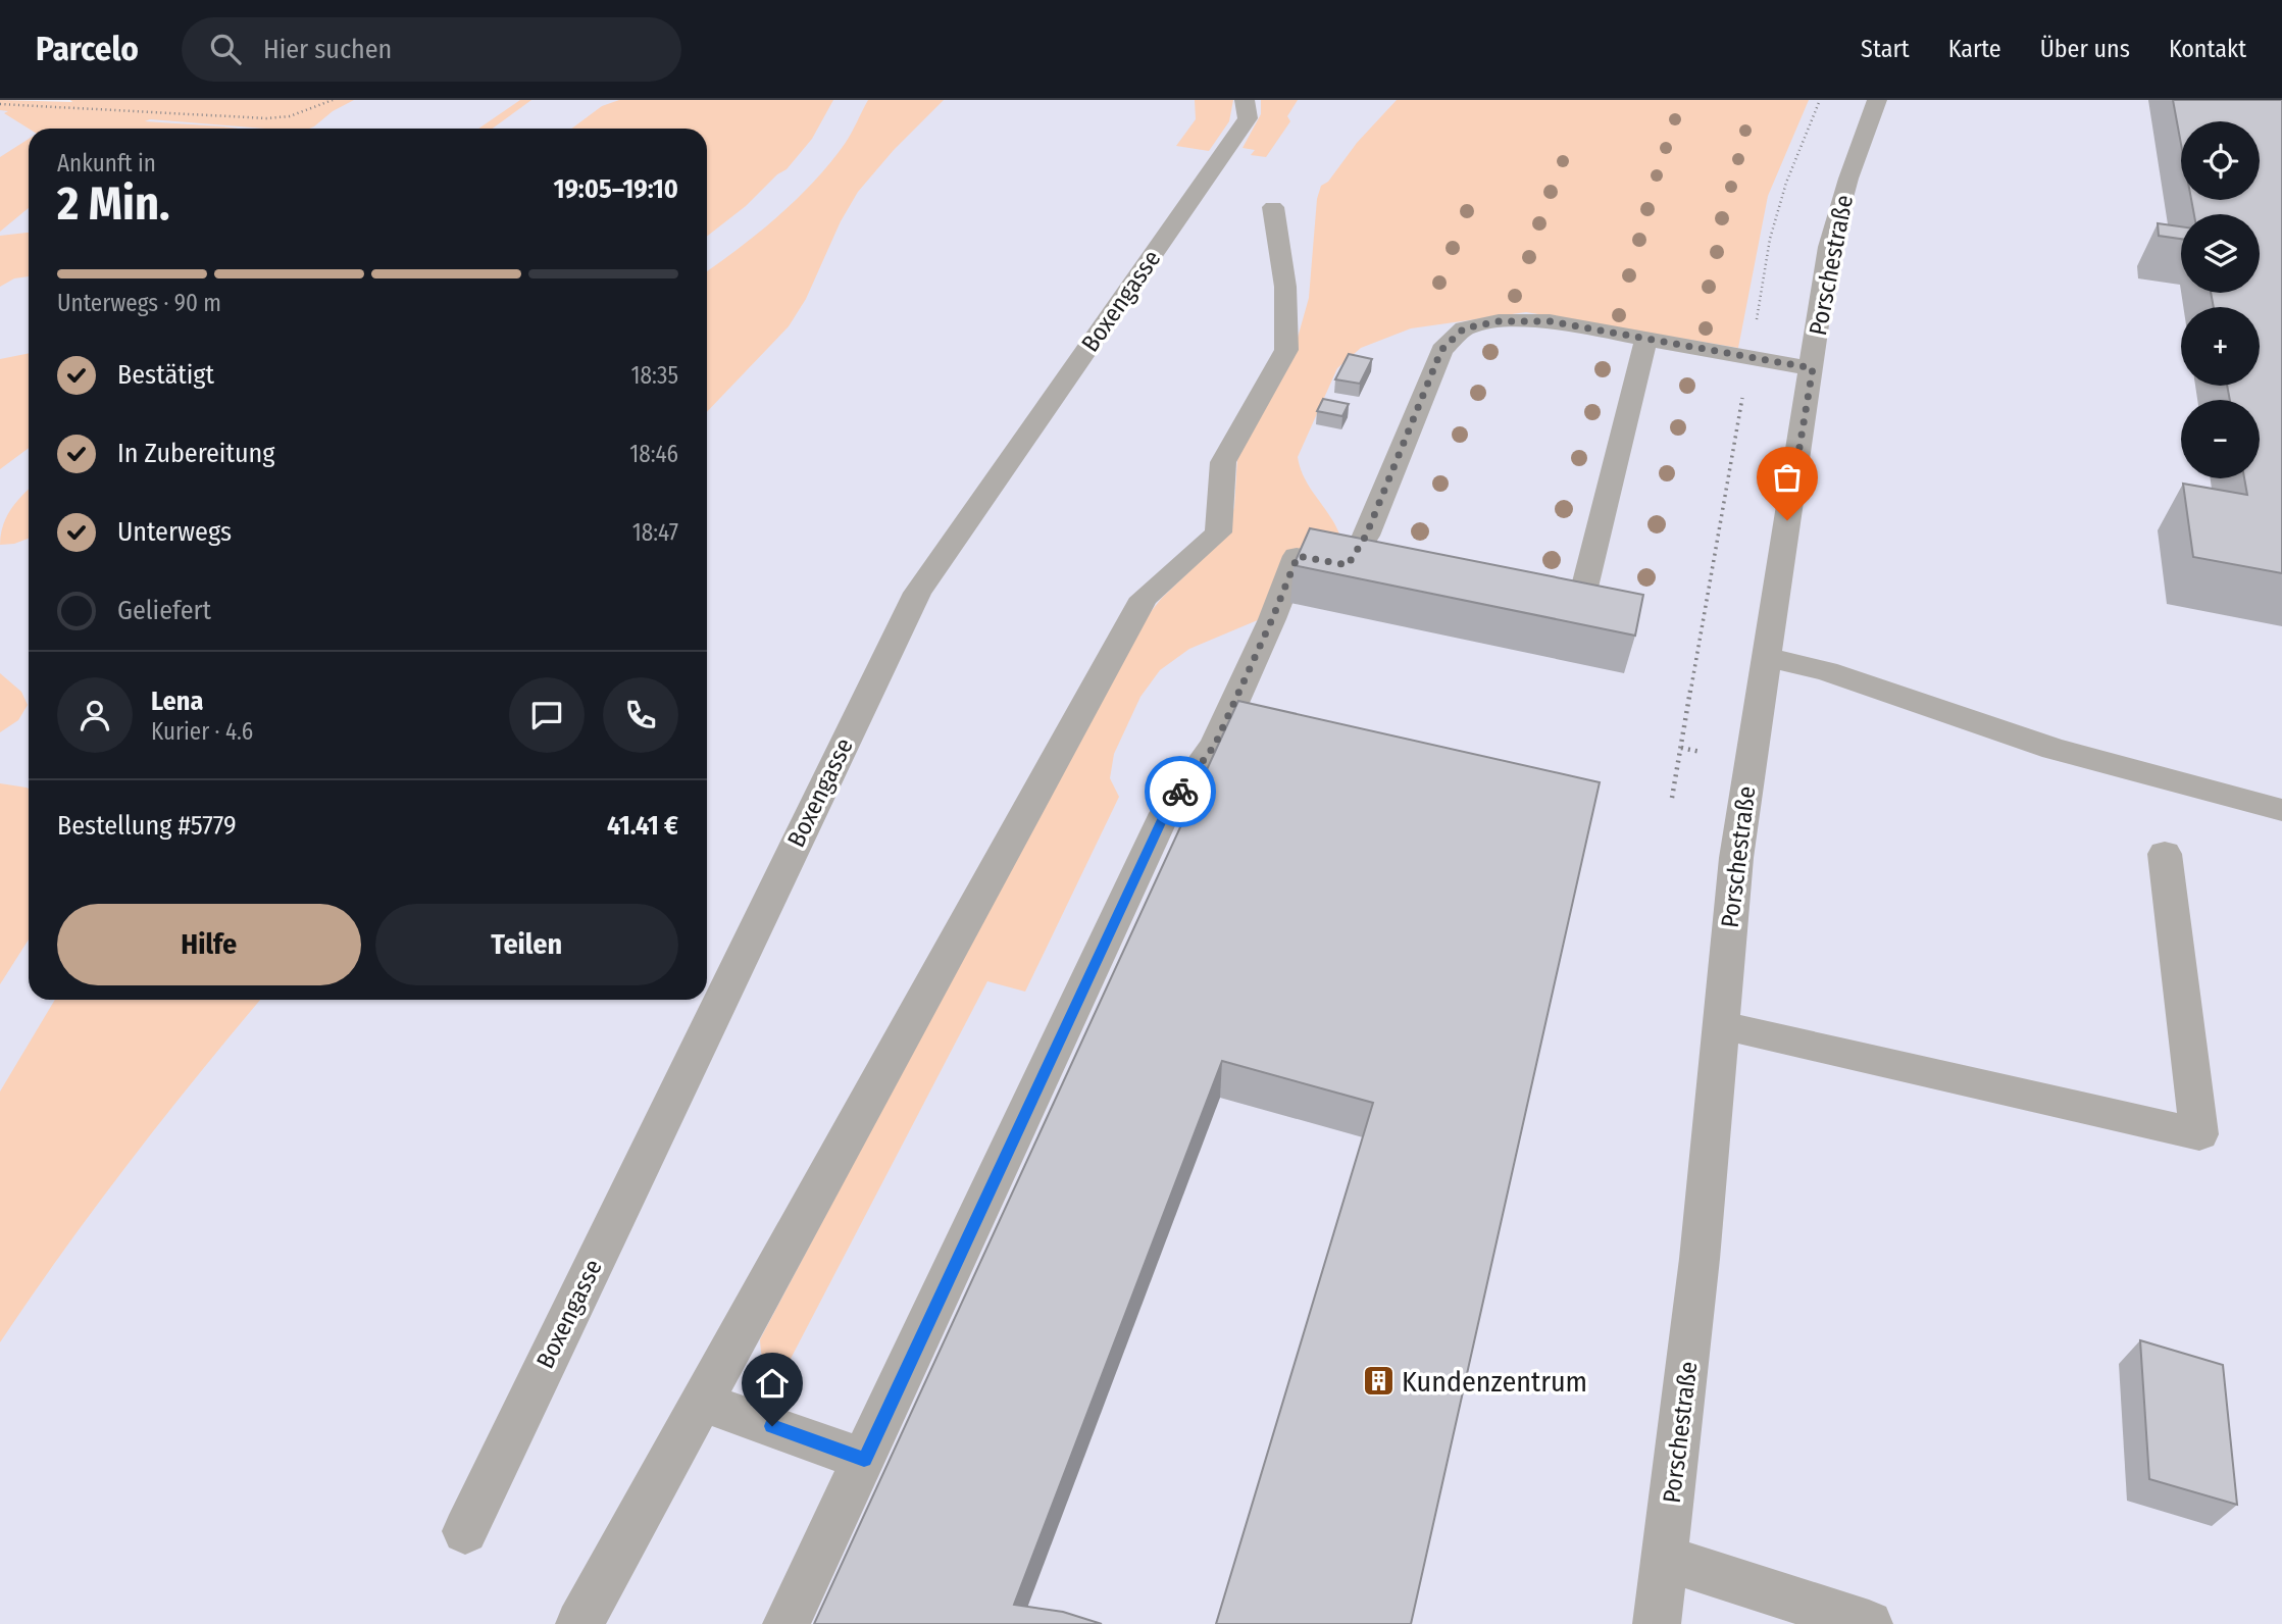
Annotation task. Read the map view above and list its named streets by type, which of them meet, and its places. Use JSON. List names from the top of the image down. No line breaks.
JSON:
{"streets":{"lane":["Porschestraße","Boxengasse"]},"places":{"building":["Kundenzentrum"]},"page":{"header":"Parcelo","search":"Hier suchen","nav":["Start","Karte","Über uns","Kontakt"],"map_buttons":["+","−"],"heading":["2 Min.","Ankunft in","19:05–19:10"],"panel":["Lena","Kurier · 4.6","Bestellung #5779","41.41 €"],"bar":"Unterwegs · 90 m","list":[["Bestätigt","18:35"],["In Zubereitung","18:46"],["Unterwegs","18:47"],"Geliefert"],"buttons":["Hilfe","Teilen"]}}
